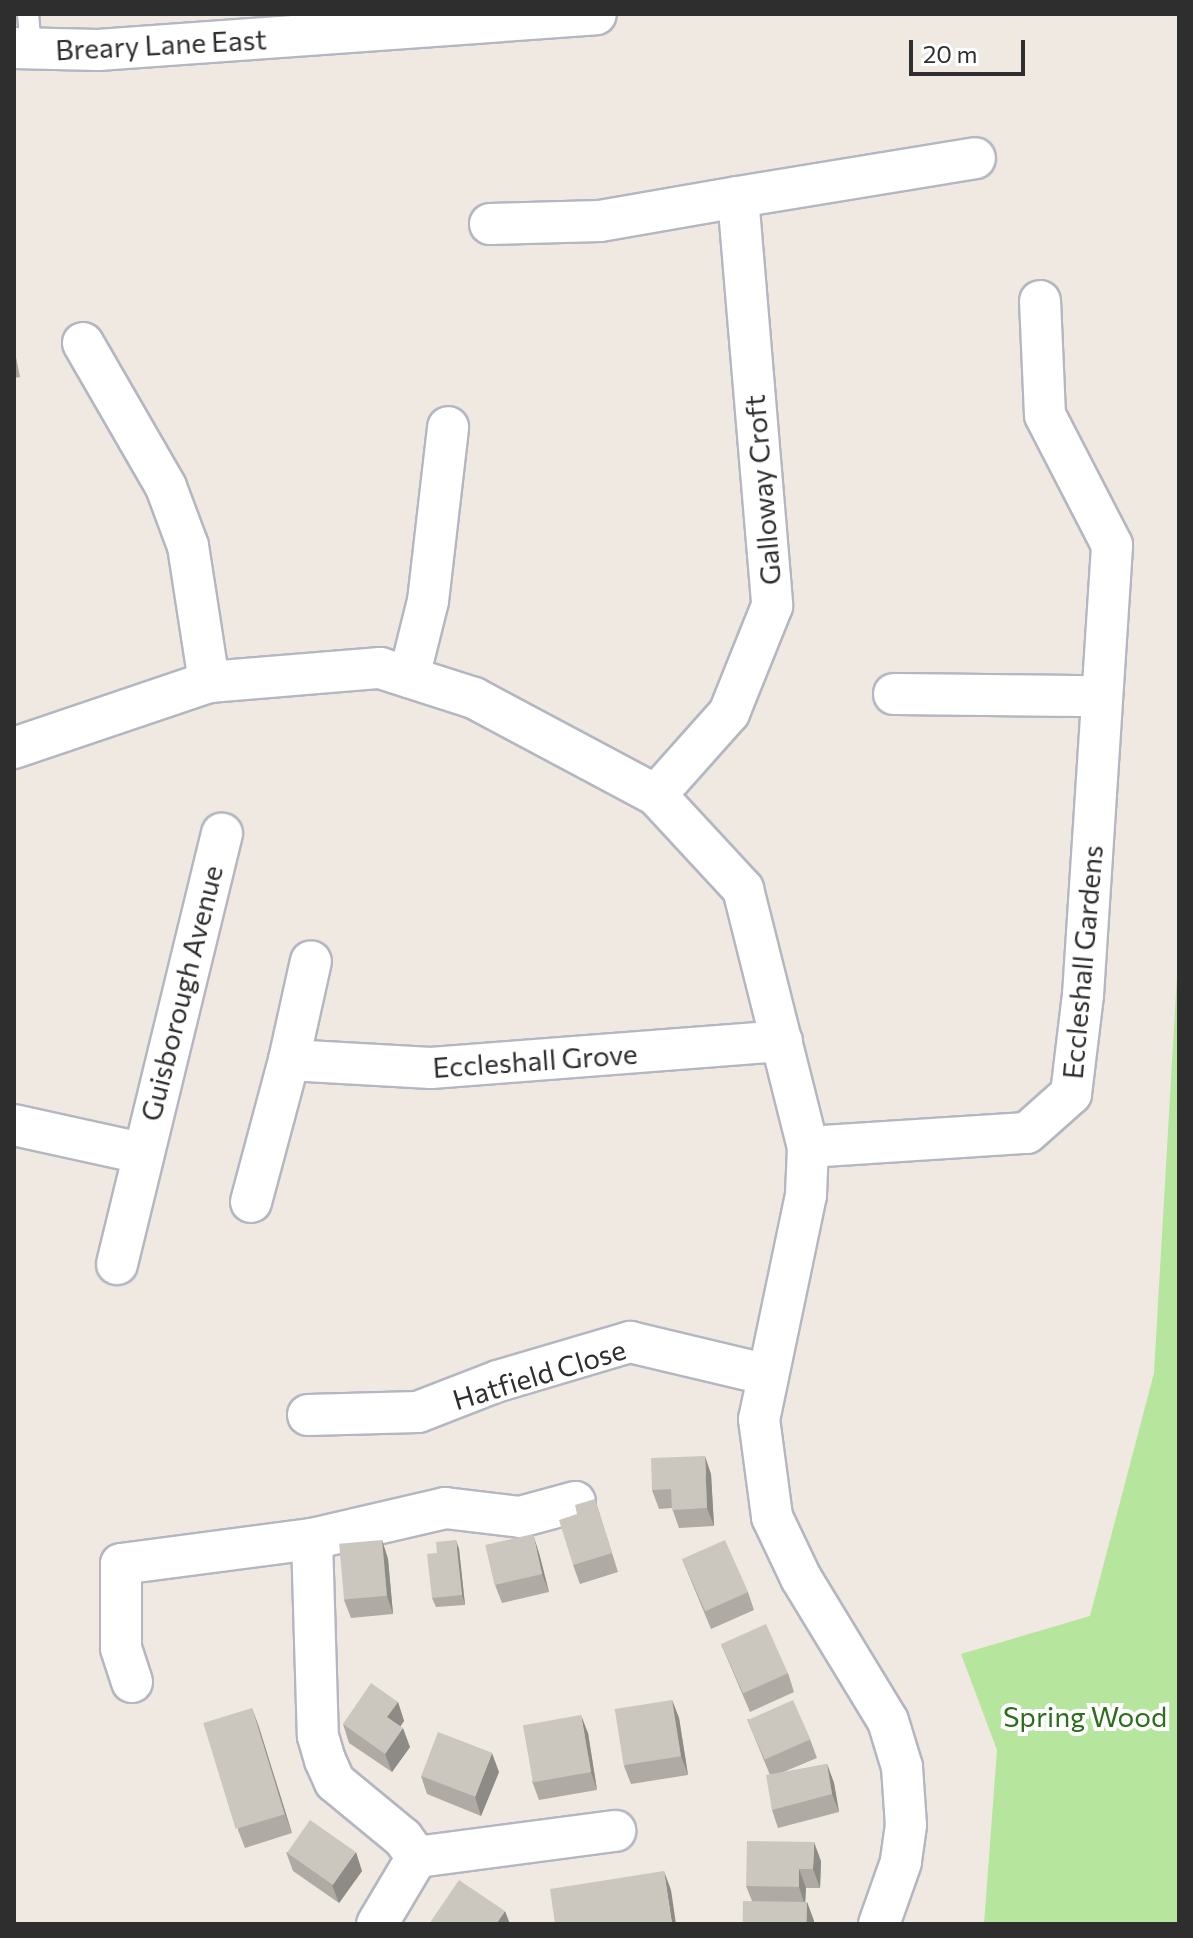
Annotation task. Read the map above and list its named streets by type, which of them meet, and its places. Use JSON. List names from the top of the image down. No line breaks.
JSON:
{"streets":{"street":["Breary Lane East","Galloway Croft","Eccleshall Gardens","Guisborough Avenue","Eccleshall Grove","Hatfield Close"]},"parks":["Spring Wood"],"scale_bar":"20 m"}
